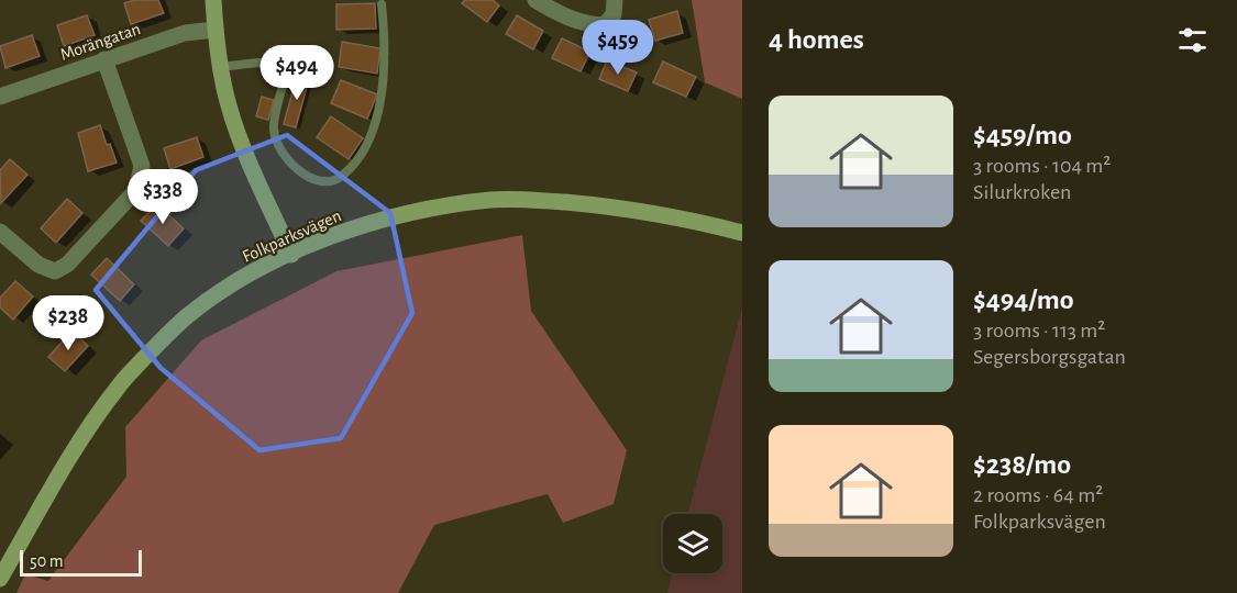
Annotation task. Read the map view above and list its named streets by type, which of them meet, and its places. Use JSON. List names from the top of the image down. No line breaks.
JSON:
{"streets":{"main road":["Folkparksvägen"],"street":["Morängatan"]},"scale_bar":"50 m","page":{"heading":"4 homes","price":["$459","$494","$338","$238"],"list":[{"name":"$459/mo","note":"3 rooms · 104 m² · Silurkroken"},{"name":"$494/mo","note":"3 rooms · 113 m² · Segersborgsgatan"},{"name":"$238/mo","note":"2 rooms · 64 m² · Folkparksvägen"}],"scale":"50 m"}}
